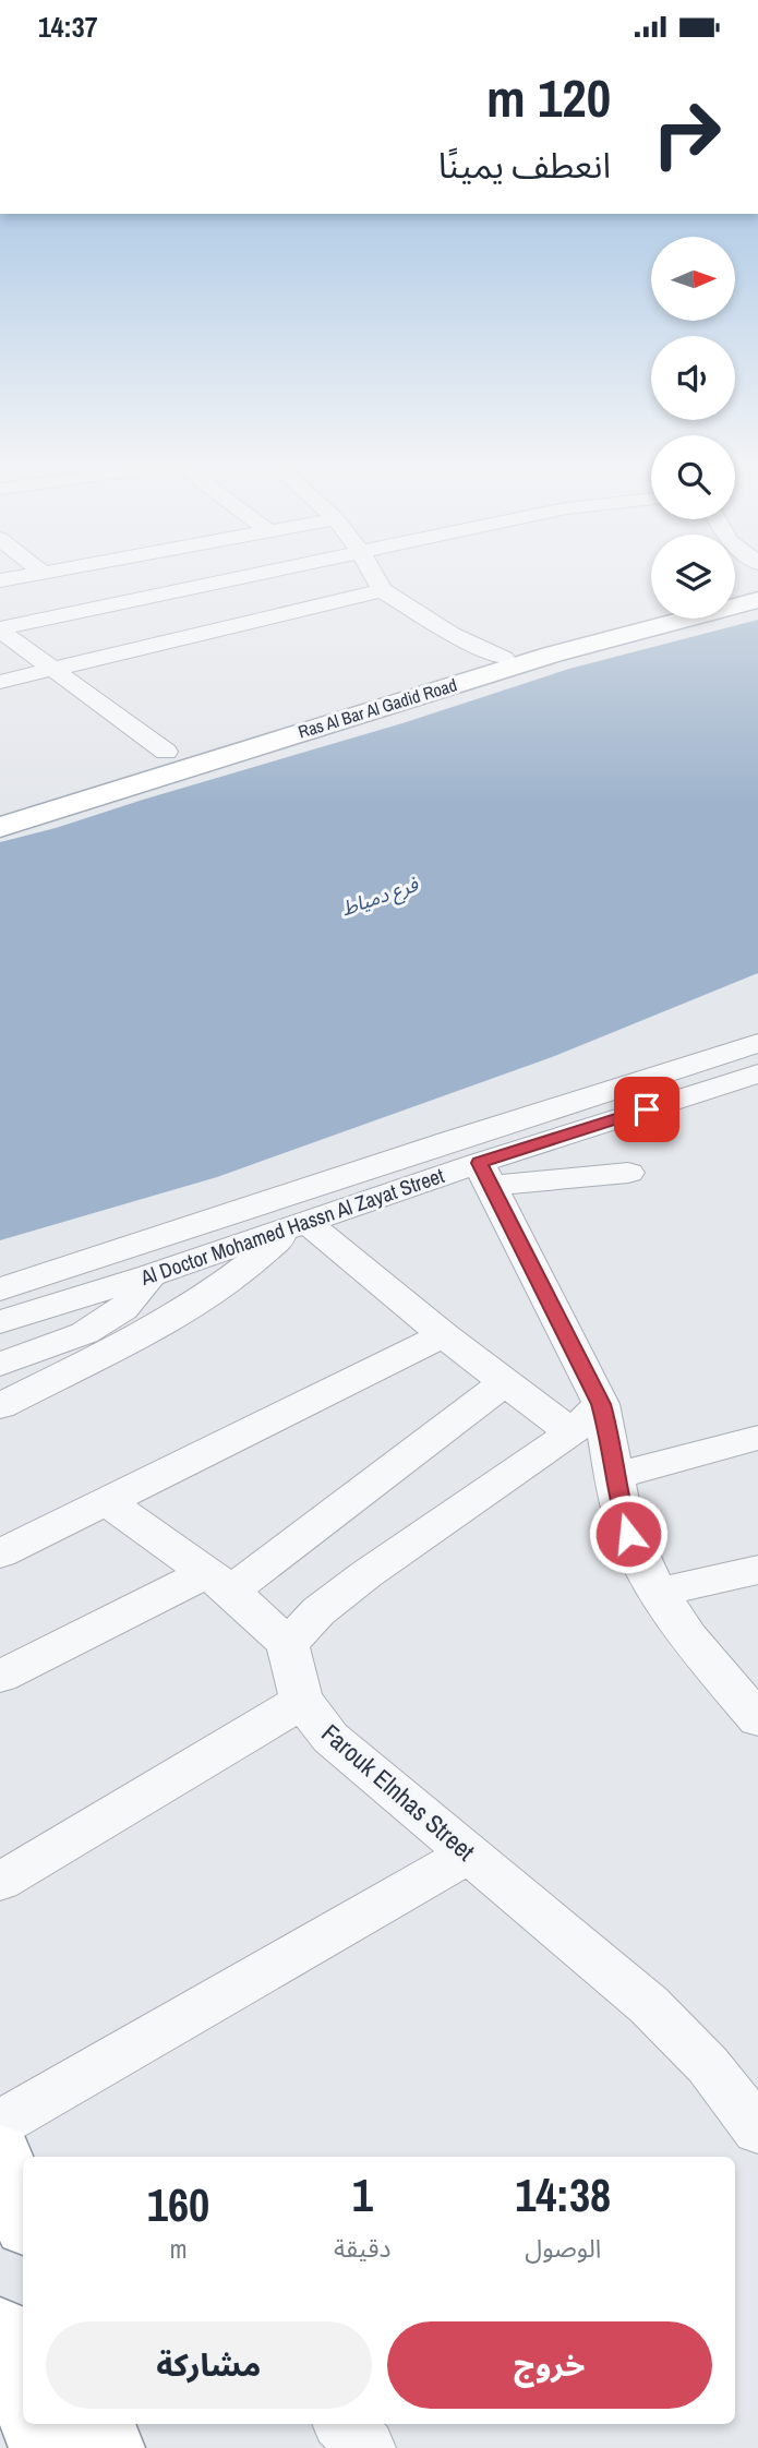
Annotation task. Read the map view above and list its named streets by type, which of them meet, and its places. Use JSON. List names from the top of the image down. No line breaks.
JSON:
{"streets":{"main road":["Ras Al Bar Al Gadid Road"],"street":["Al Doctor Mohamed Hassn Al Zayat Street","Farouk Elnhas Street"]},"water":["فرع دمياط"],"north":"right","page":{"status":"14:37","turn":["120 m","انعطف يمينًا"],"eta":["14:38","الوصول","1","دقيقة","160","m"],"buttons":["خروج","مشاركة"]}}
